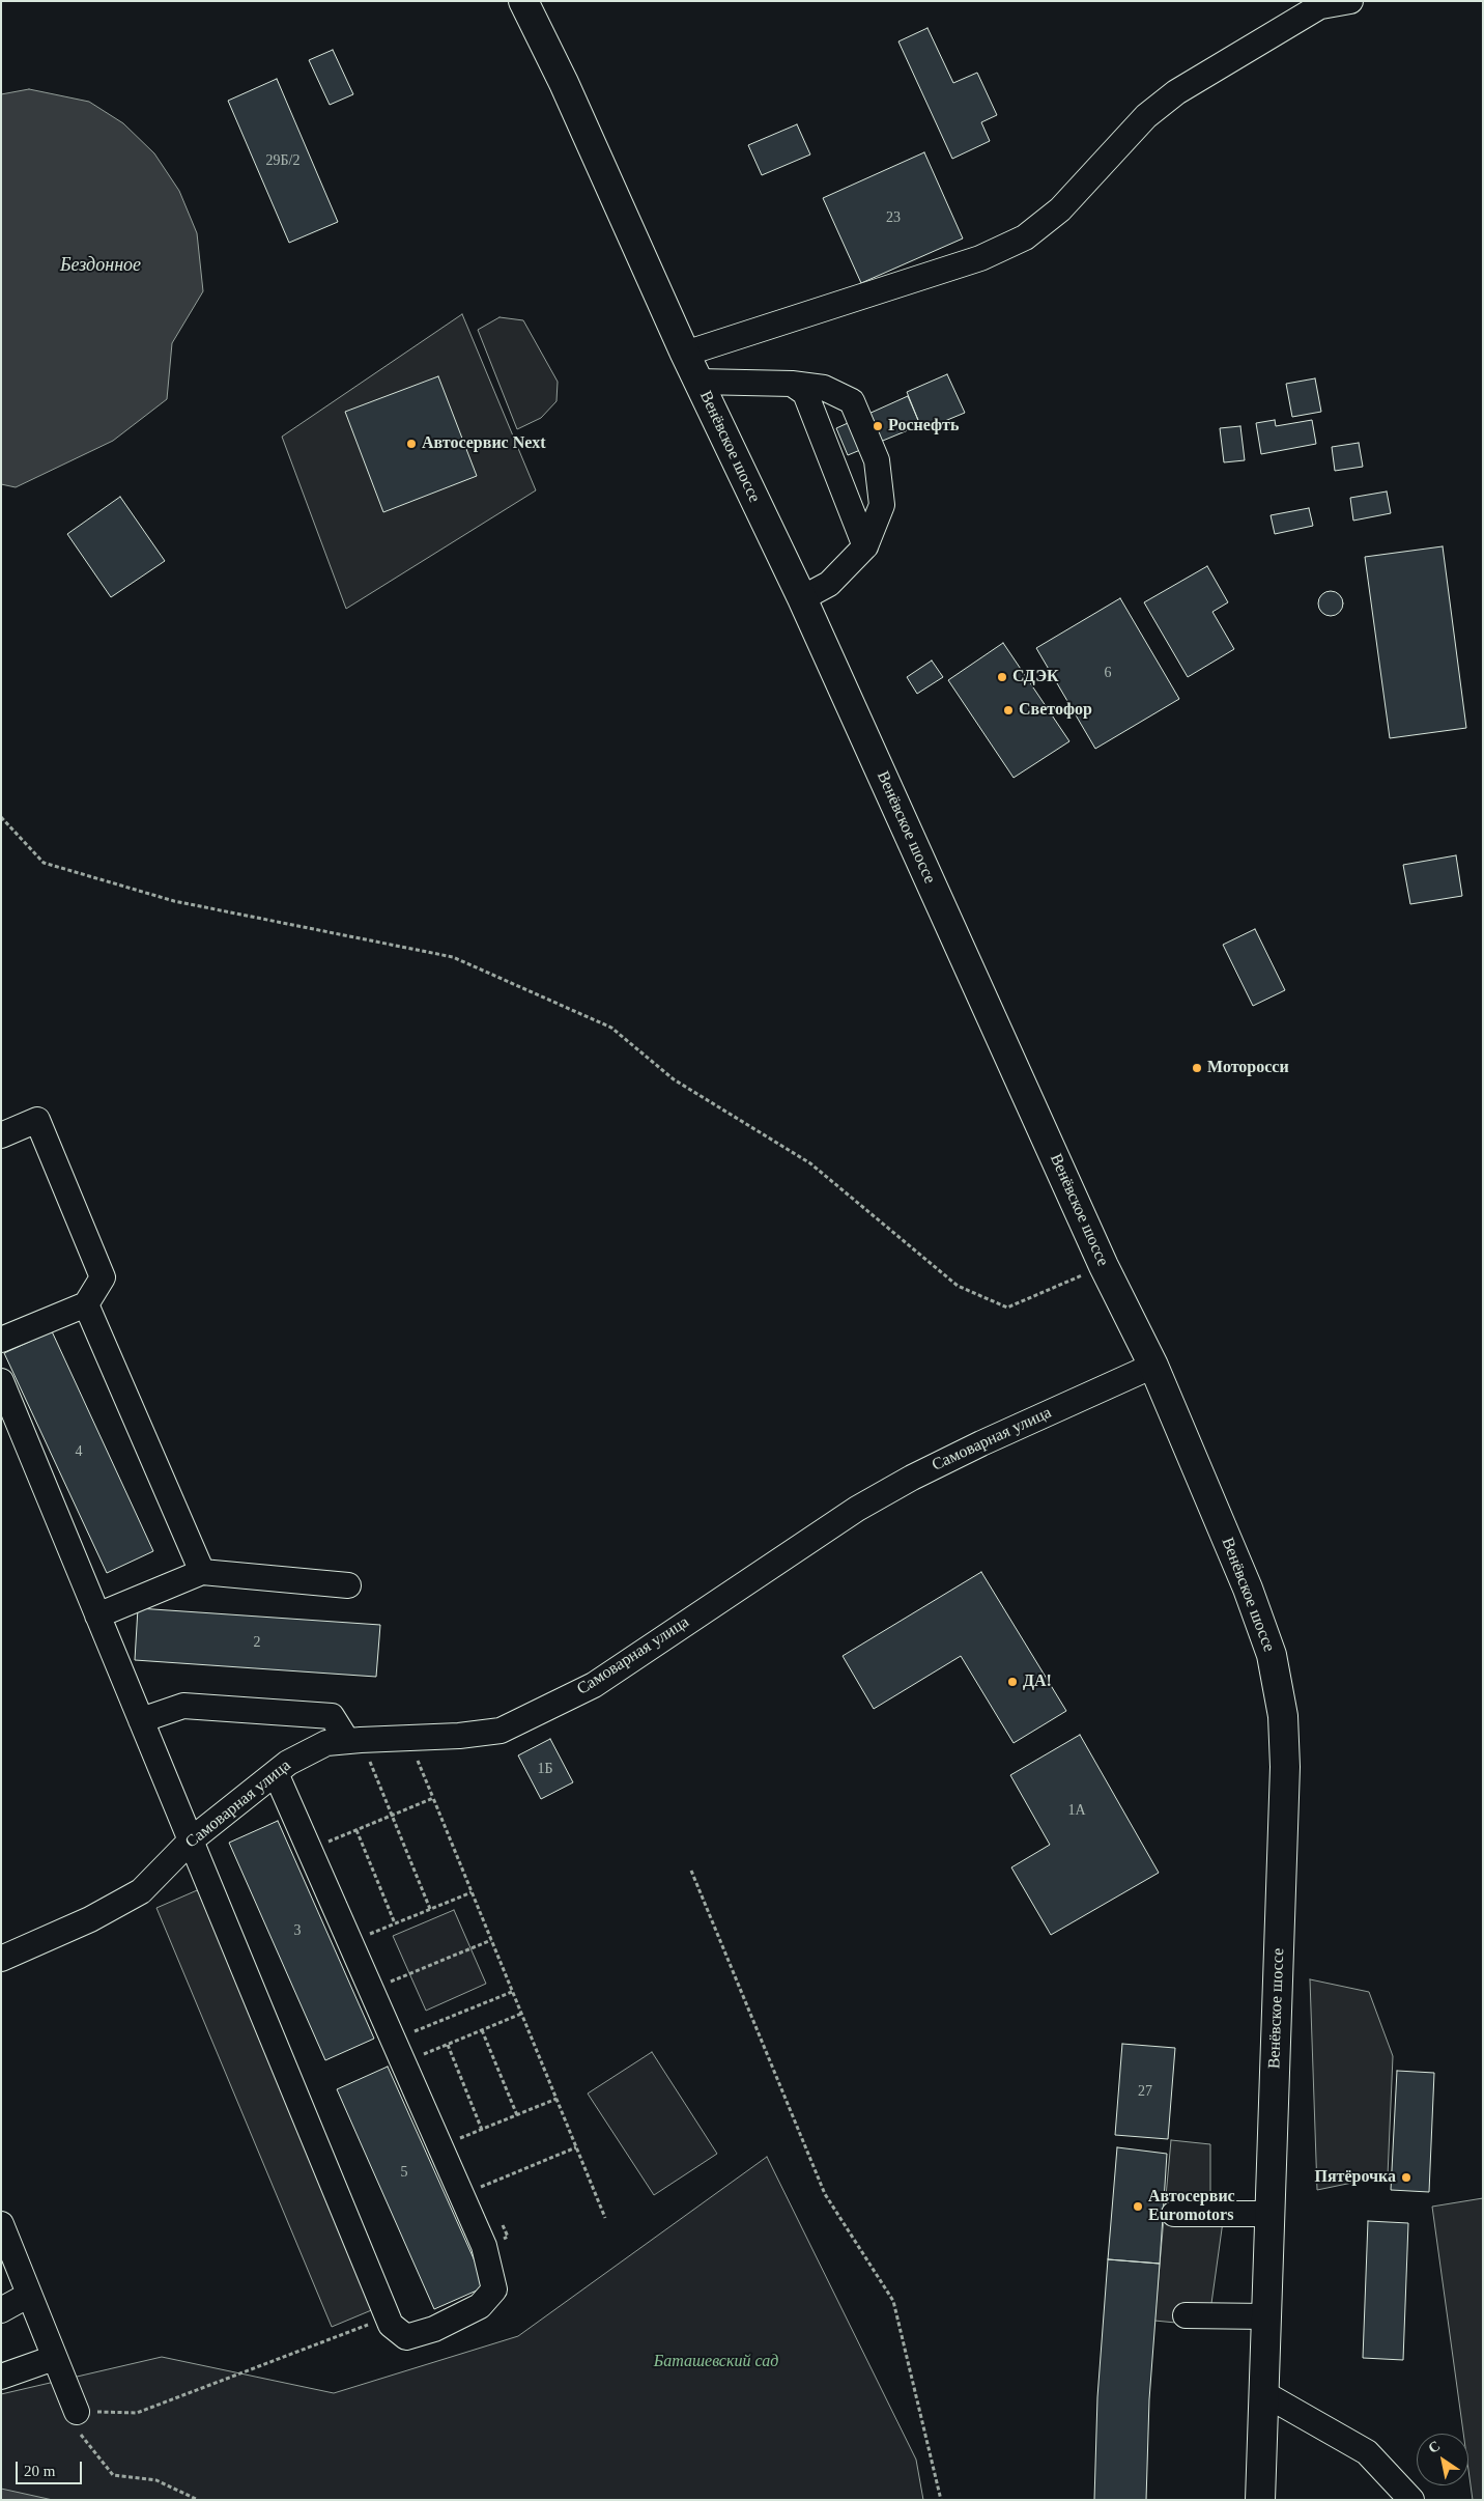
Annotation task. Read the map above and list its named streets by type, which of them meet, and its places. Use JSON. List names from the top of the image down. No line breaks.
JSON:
{"streets":{"main road":["Венёвское шоссе"],"street":["Самоварная улица"]},"crossings":[["Венёвское шоссе","Самоварная улица"]],"water":["Бездонное"],"parks":["Баташевский сад"],"places":["Роснефть","Автосервис Next","СДЭК","Светофор","Моторосси","ДА!","Пятёрочка","Автосервис Euromotors"],"house_numbers":["29Б/2","23","6","4","2","1Б","1А","3","27","5"],"scale_bar":"20 m","north":"top left"}
